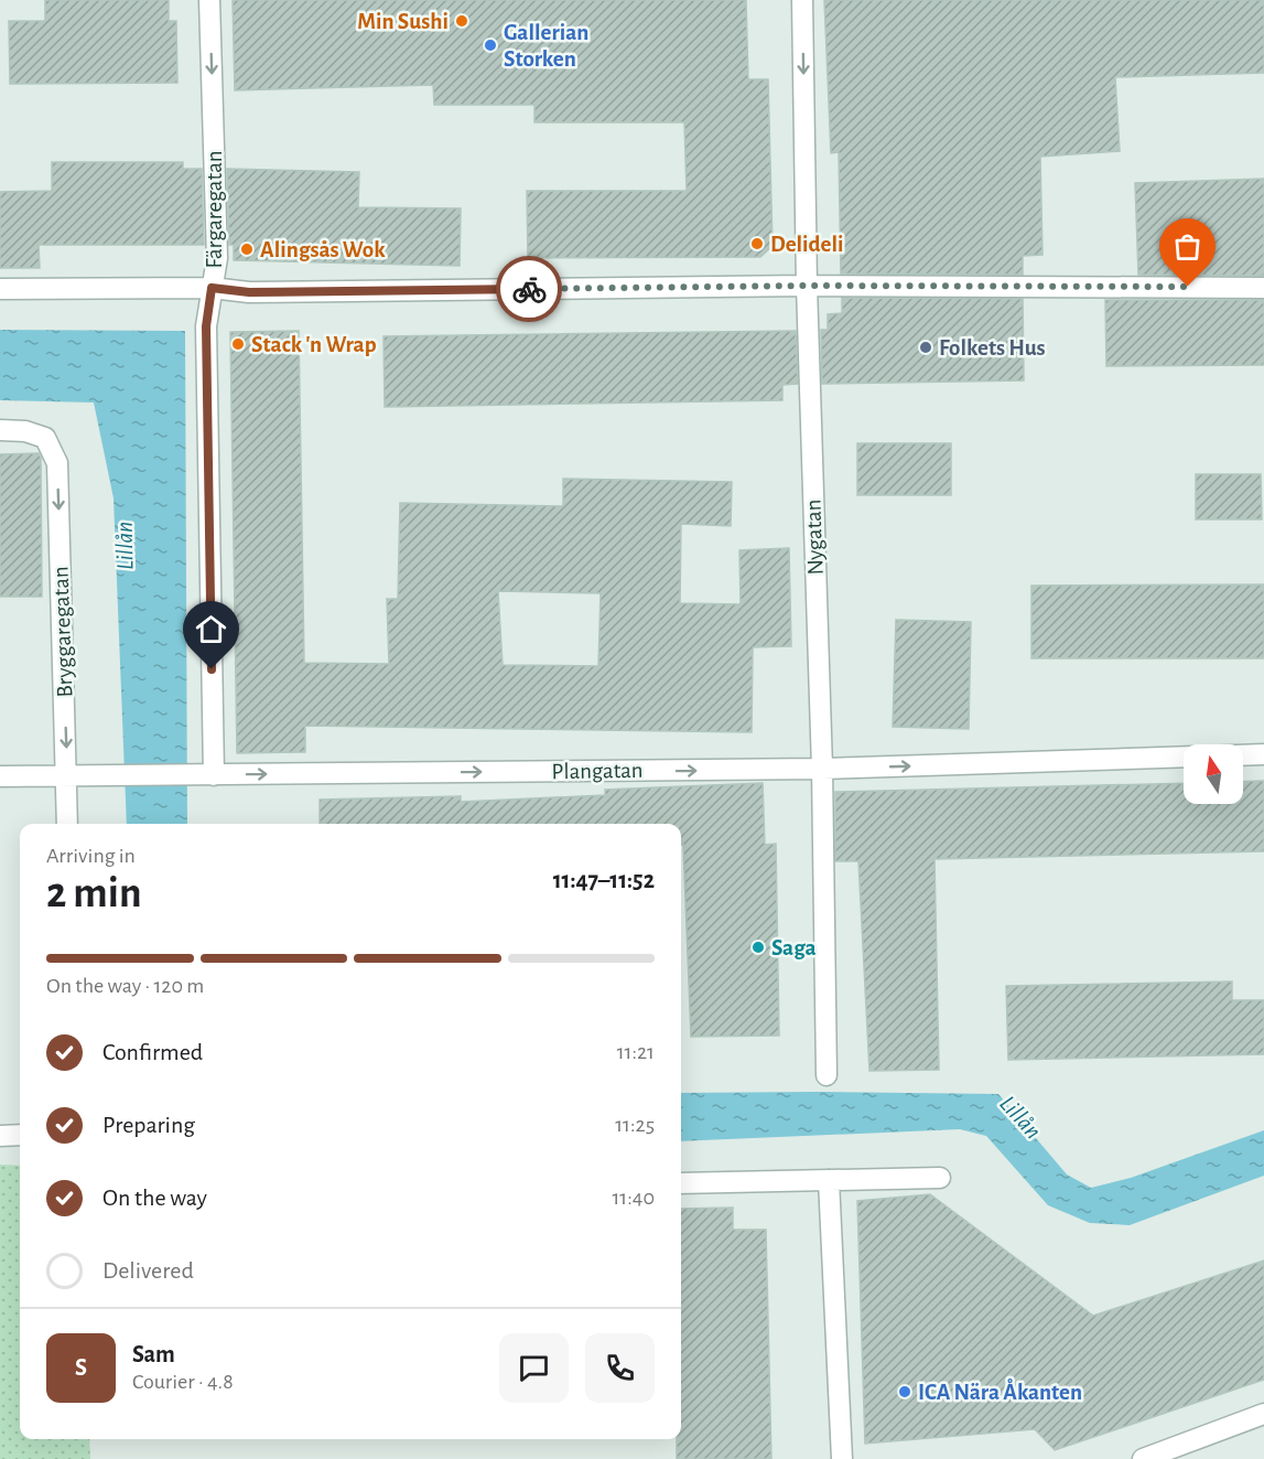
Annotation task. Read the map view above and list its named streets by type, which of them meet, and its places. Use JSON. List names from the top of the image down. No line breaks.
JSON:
{"streets":{"street":["Färgaregatan","Nygatan","Bryggaregatan","Plangatan"]},"crossings":[["Färgaregatan","Plangatan"],["Nygatan","Plangatan"],["Bryggaregatan","Plangatan"]],"one_way":["Färgaregatan","Bryggaregatan","Plangatan"],"water":["Lillån"],"places":["Min Sushi","Gallerian Storken","Delideli","Alingsås Wok","Stack 'n Wrap","Folkets Hus","Saga","ICA Nära Åkanten"],"north":"top","page":{"heading":["2 min","Arriving in","11:47–11:52"],"panel":["Sam","Courier · 4.8"],"bar":"On the way · 120 m","list":[["Confirmed","11:21"],["Preparing","11:25"],["On the way","11:40"],"Delivered"],"round":"S"}}
